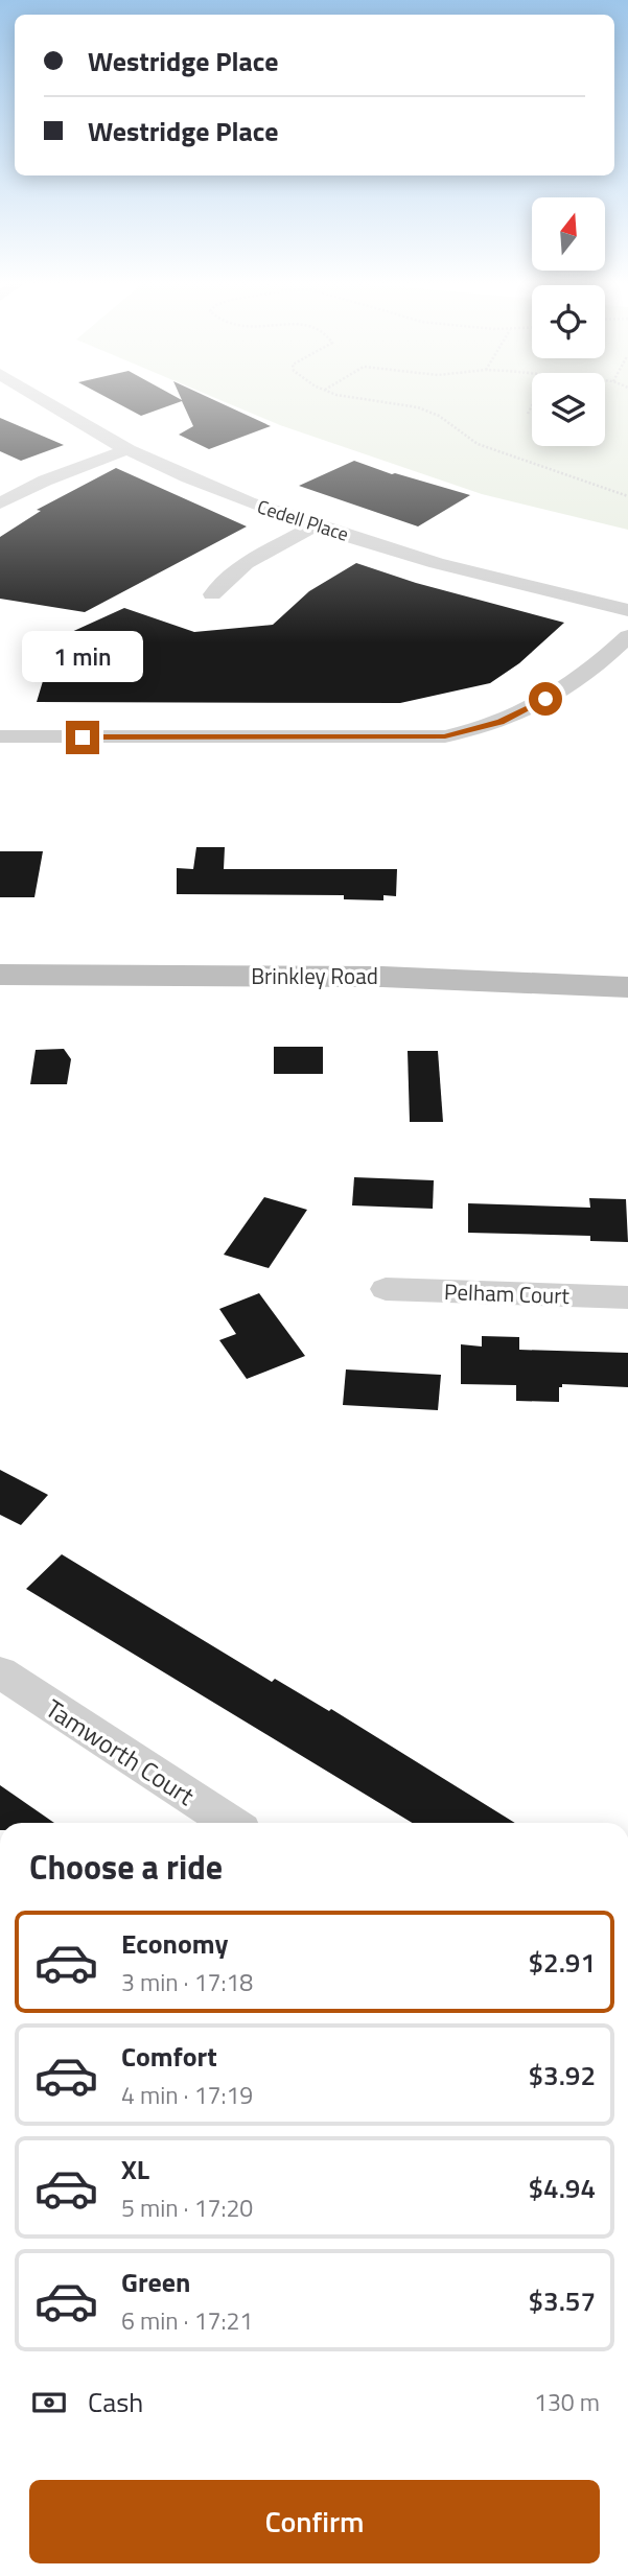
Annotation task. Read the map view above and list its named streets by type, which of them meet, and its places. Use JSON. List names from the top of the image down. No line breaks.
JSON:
{"streets":{"main road":["Brinkley Road"],"street":["Cedell Place","Pelham Court","Tamworth Court"]},"north":"top","page":{"banner":["Westridge Place","Westridge Place"],"bubble":"1 min","heading":"Choose a ride","list":[{"name":"Economy","note":"3 min · 17:18","value":"$2.91"},{"name":"Comfort","note":"4 min · 17:19","value":"$3.92"},{"name":"XL","note":"5 min · 17:20","value":"$4.94"},{"name":"Green","note":"6 min · 17:21","value":"$3.57"}],"pay":["Cash","130 m"],"buttons":"Confirm"}}
